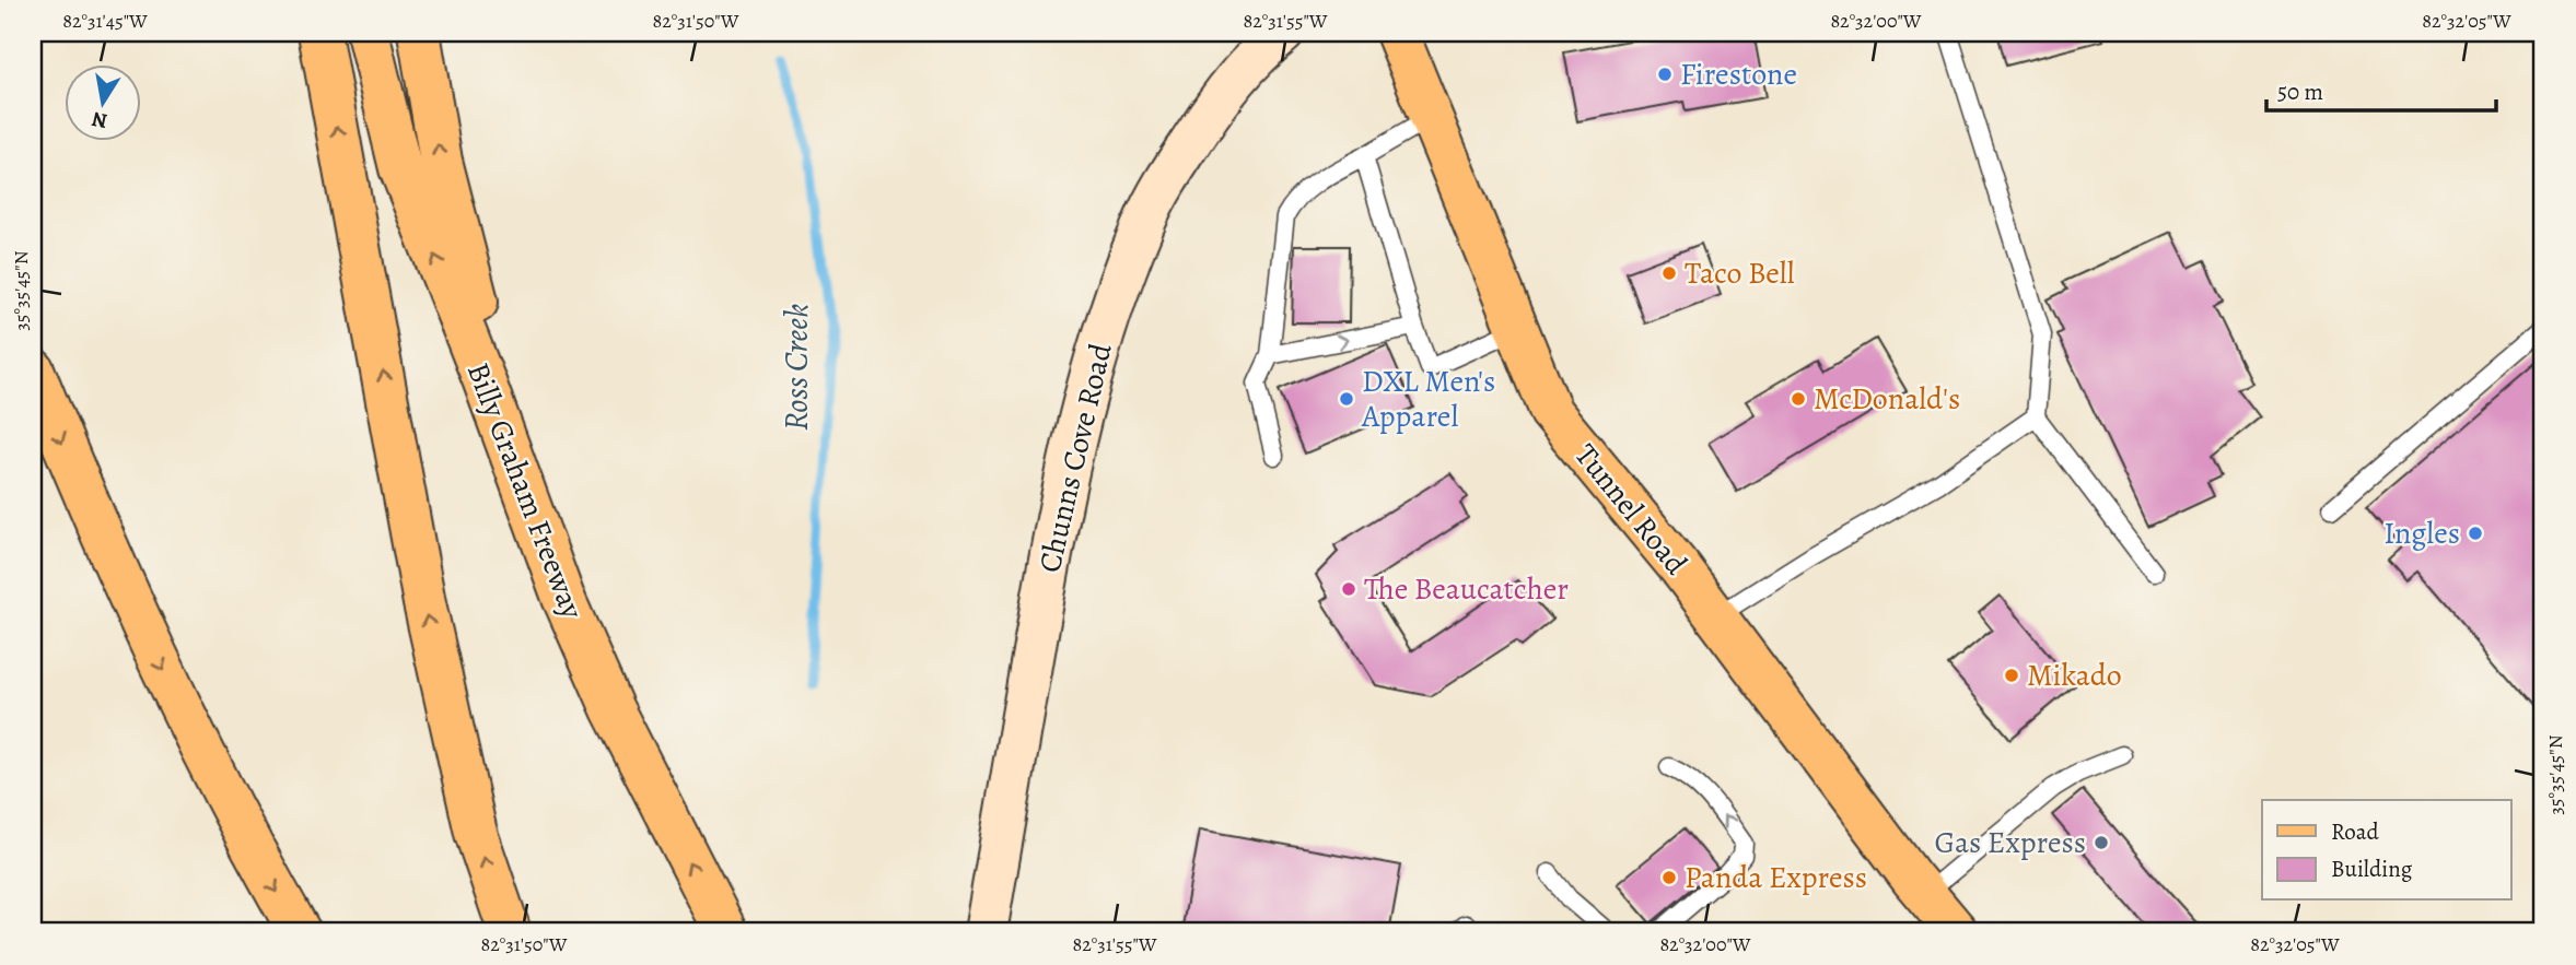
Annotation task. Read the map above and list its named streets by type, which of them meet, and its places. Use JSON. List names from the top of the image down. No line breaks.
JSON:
{"streets":{"main road":["Chunns Cove Road","Billy Graham Freeway","Tunnel Road"]},"water":["Ross Creek"],"places":["Firestone","Taco Bell","DXL Men's Apparel","McDonald's","Ingles","The Beaucatcher","Mikado","Gas Express","Panda Express"],"legend":["Road","Building"],"scale_bar":"50 m","north":"bottom","coordinates":["82°31'45\"W","82°31'50\"W","82°31'55\"W","82°32'00\"W","82°32'05\"W","35°35'45\"N"]}
